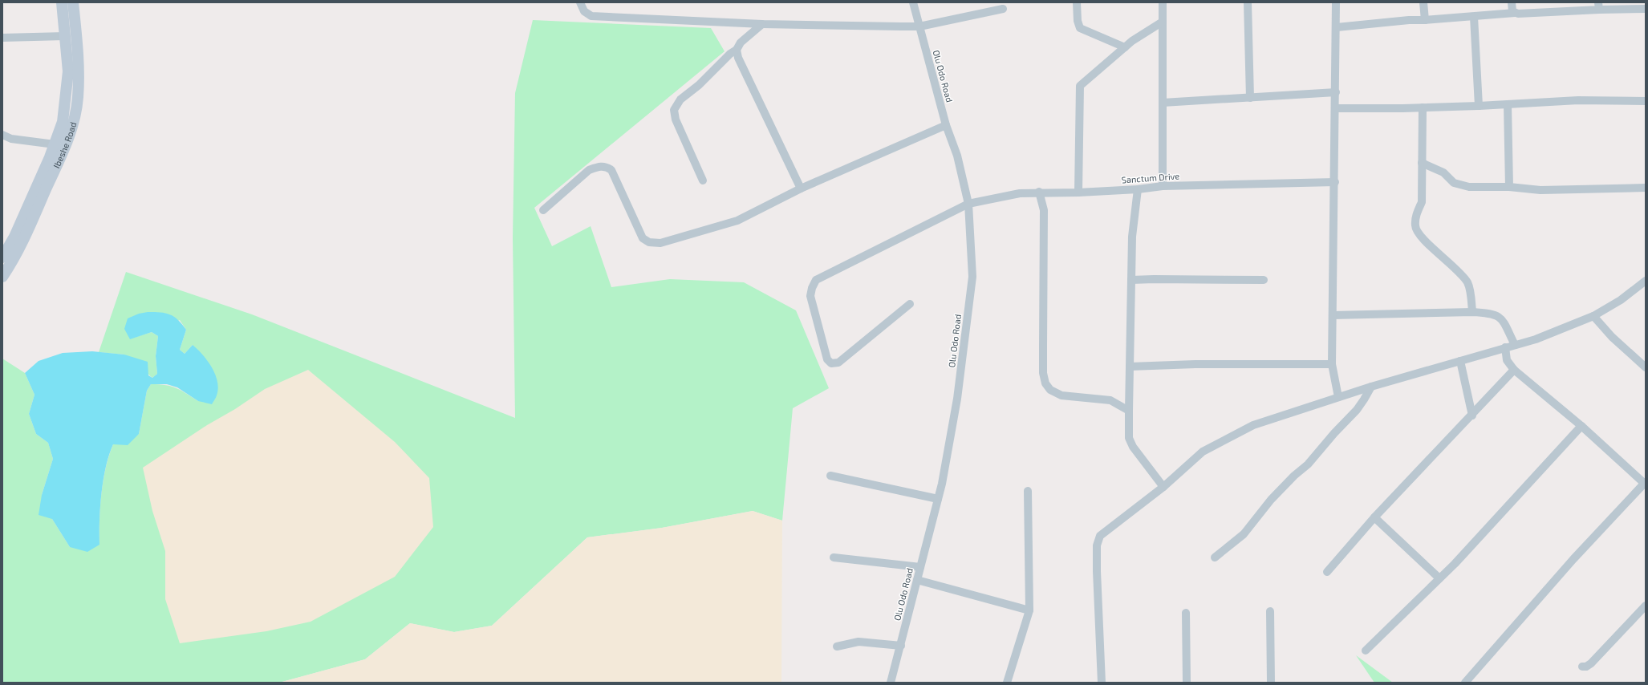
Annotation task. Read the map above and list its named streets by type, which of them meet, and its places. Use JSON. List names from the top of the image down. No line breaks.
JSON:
{"streets":{"main road":["Ibeshe Road"],"street":["Olu Odo Road","Sanctum Drive"]},"crossings":[["Olu Odo Road","Sanctum Drive"]]}
